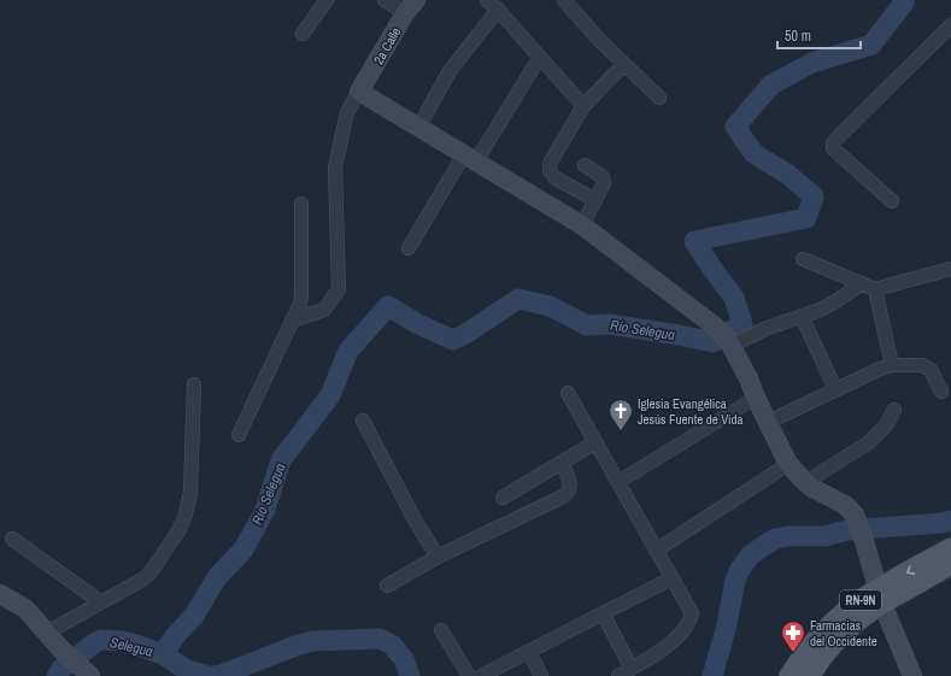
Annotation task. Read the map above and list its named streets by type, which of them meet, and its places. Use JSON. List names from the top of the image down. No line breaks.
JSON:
{"streets":{"main road":["RN-9N"],"street":["2a Calle"]},"water":["Río Selegua","Selegua"],"places":{"church":["Iglesia Evangélica Jesús Fuente de Vida"],"pharmacy":["Farmacias del Occidente"]},"scale_bar":"50 m"}
